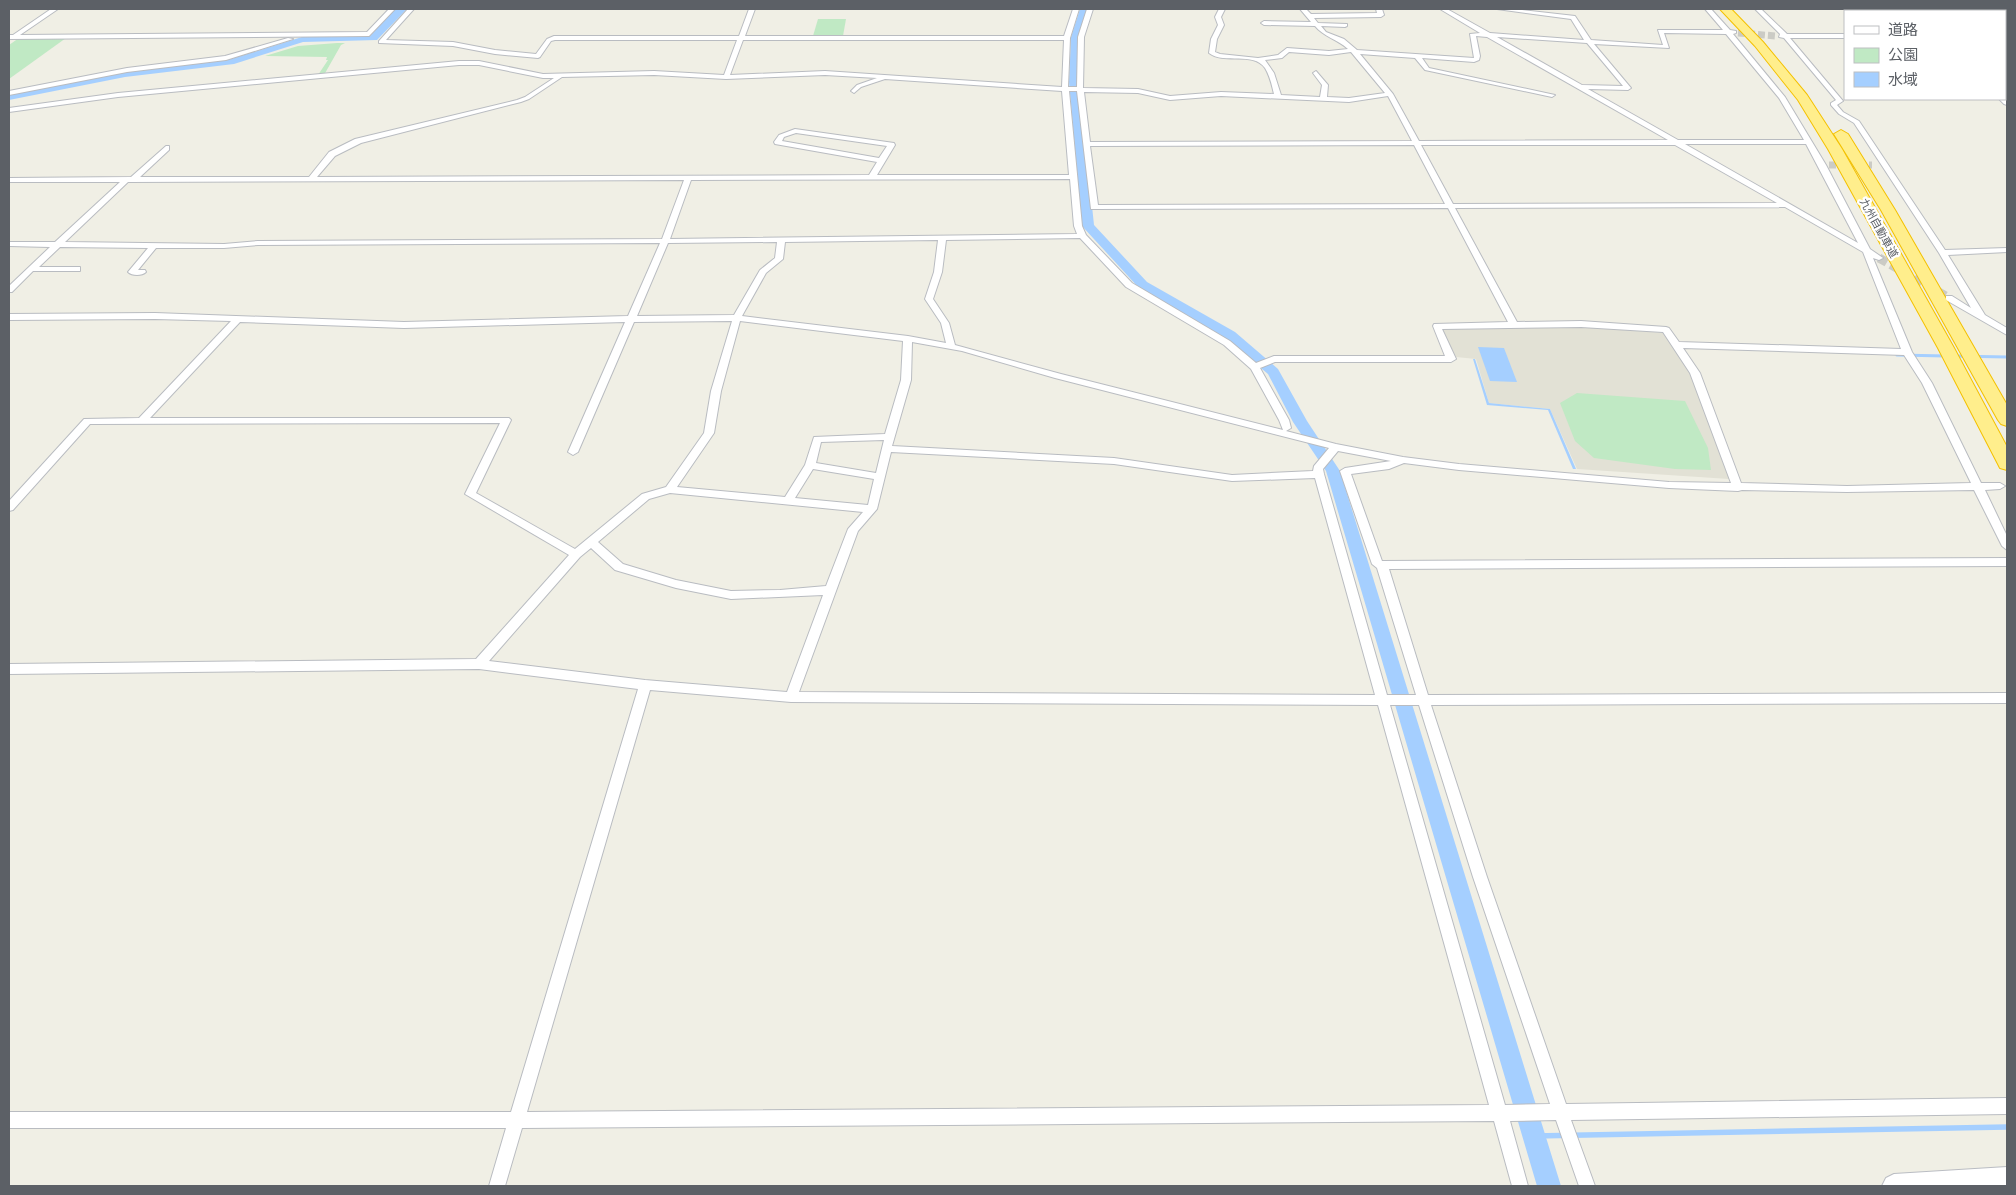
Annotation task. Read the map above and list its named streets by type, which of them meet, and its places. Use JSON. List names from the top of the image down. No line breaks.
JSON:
{"streets":{"highway":["九州自動車道"]},"legend":["道路","公園","水域"]}
